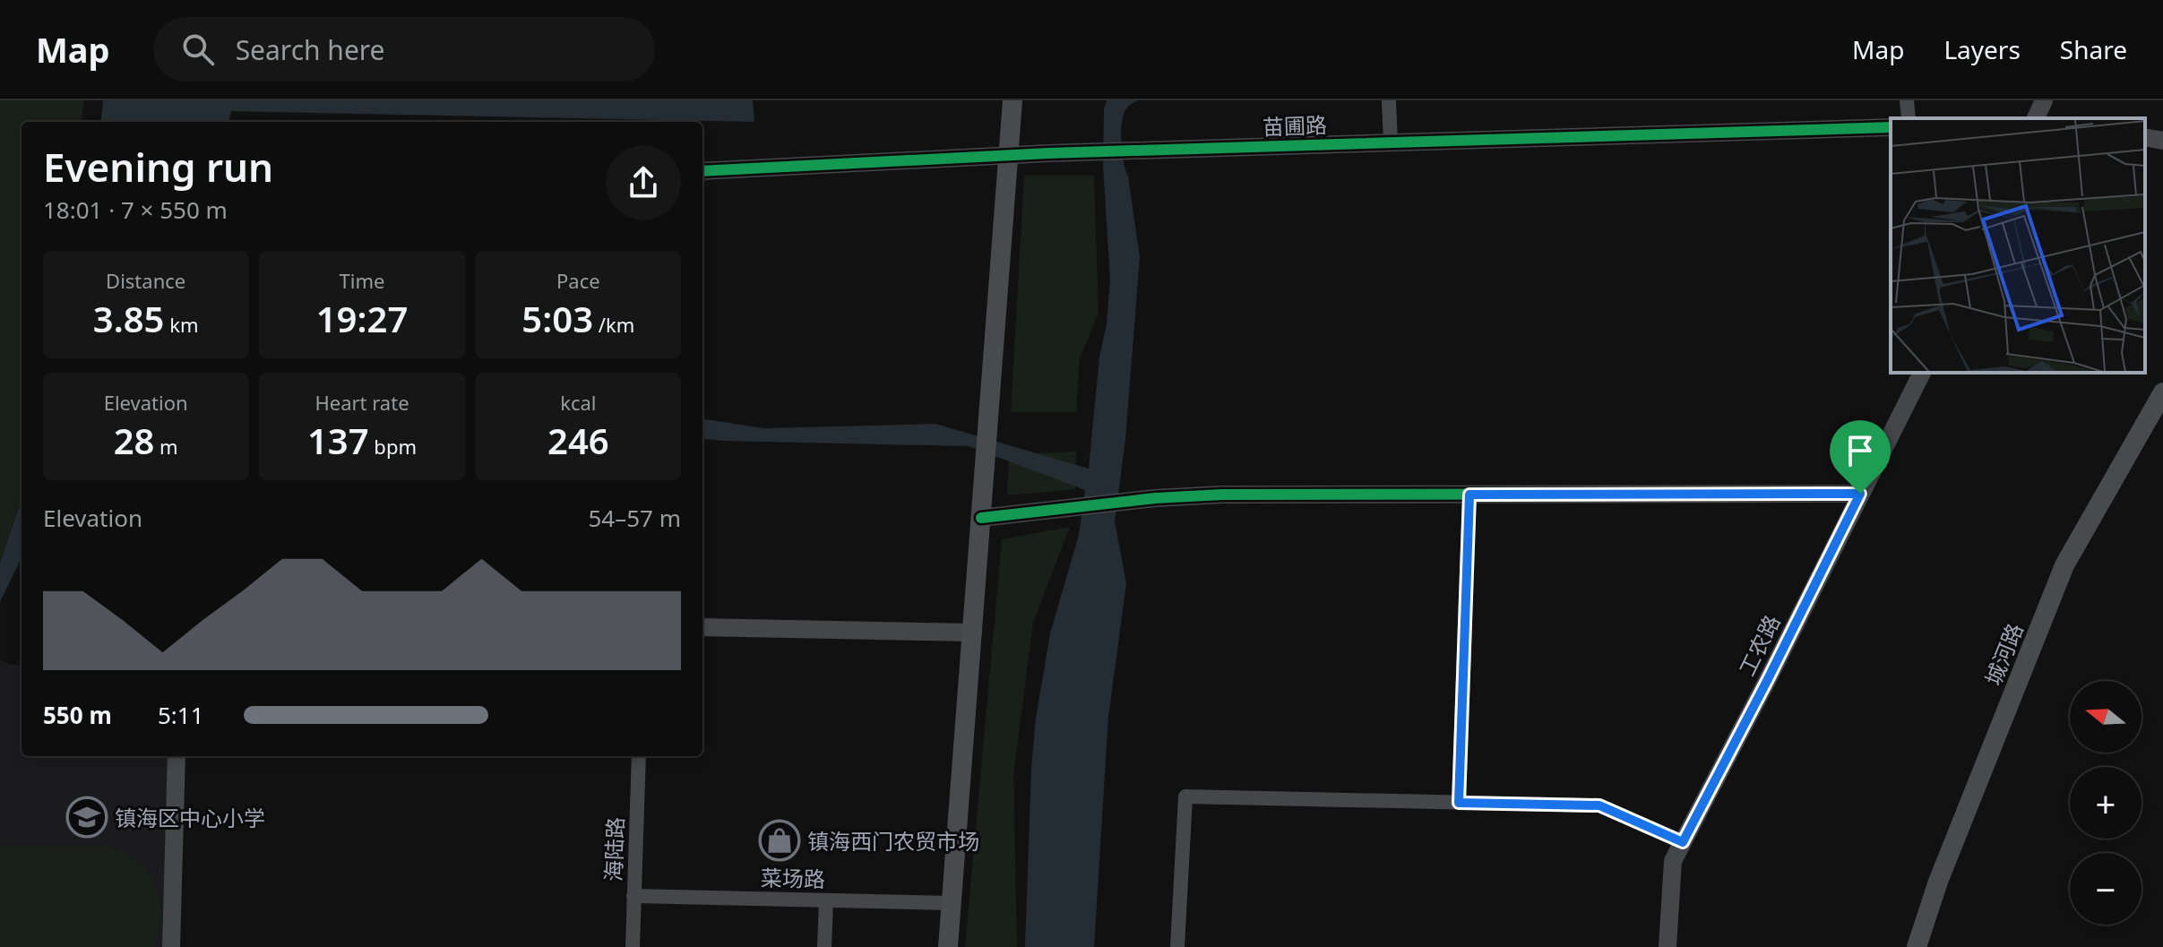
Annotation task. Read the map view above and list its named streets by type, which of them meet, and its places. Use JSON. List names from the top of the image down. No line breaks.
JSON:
{"streets":{"main road":["城河路"],"street":["苗圃路","工农路","海陆路","菜场路"]},"crossings":[["海陆路","菜场路"]],"places":{"school or university":["镇海区中心小学"],"shop":["镇海西门农贸市场"]},"north":"left","page":{"header":"Map","search":"Search here","nav":["Map","Layers","Share"],"heading":["Evening run","18:01 · 7 × 550 m"],"stats":[["Distance","3.85 km"],["Time","19:27"],["Pace","5:03 /km"],["Elevation","28 m"],["Heart rate","137 bpm"],["kcal","246"]],"chart":["Elevation","54–57 m"],"map_buttons":["+","−"],"list":[{"name":"550 m","note":"5:11"}]}}
